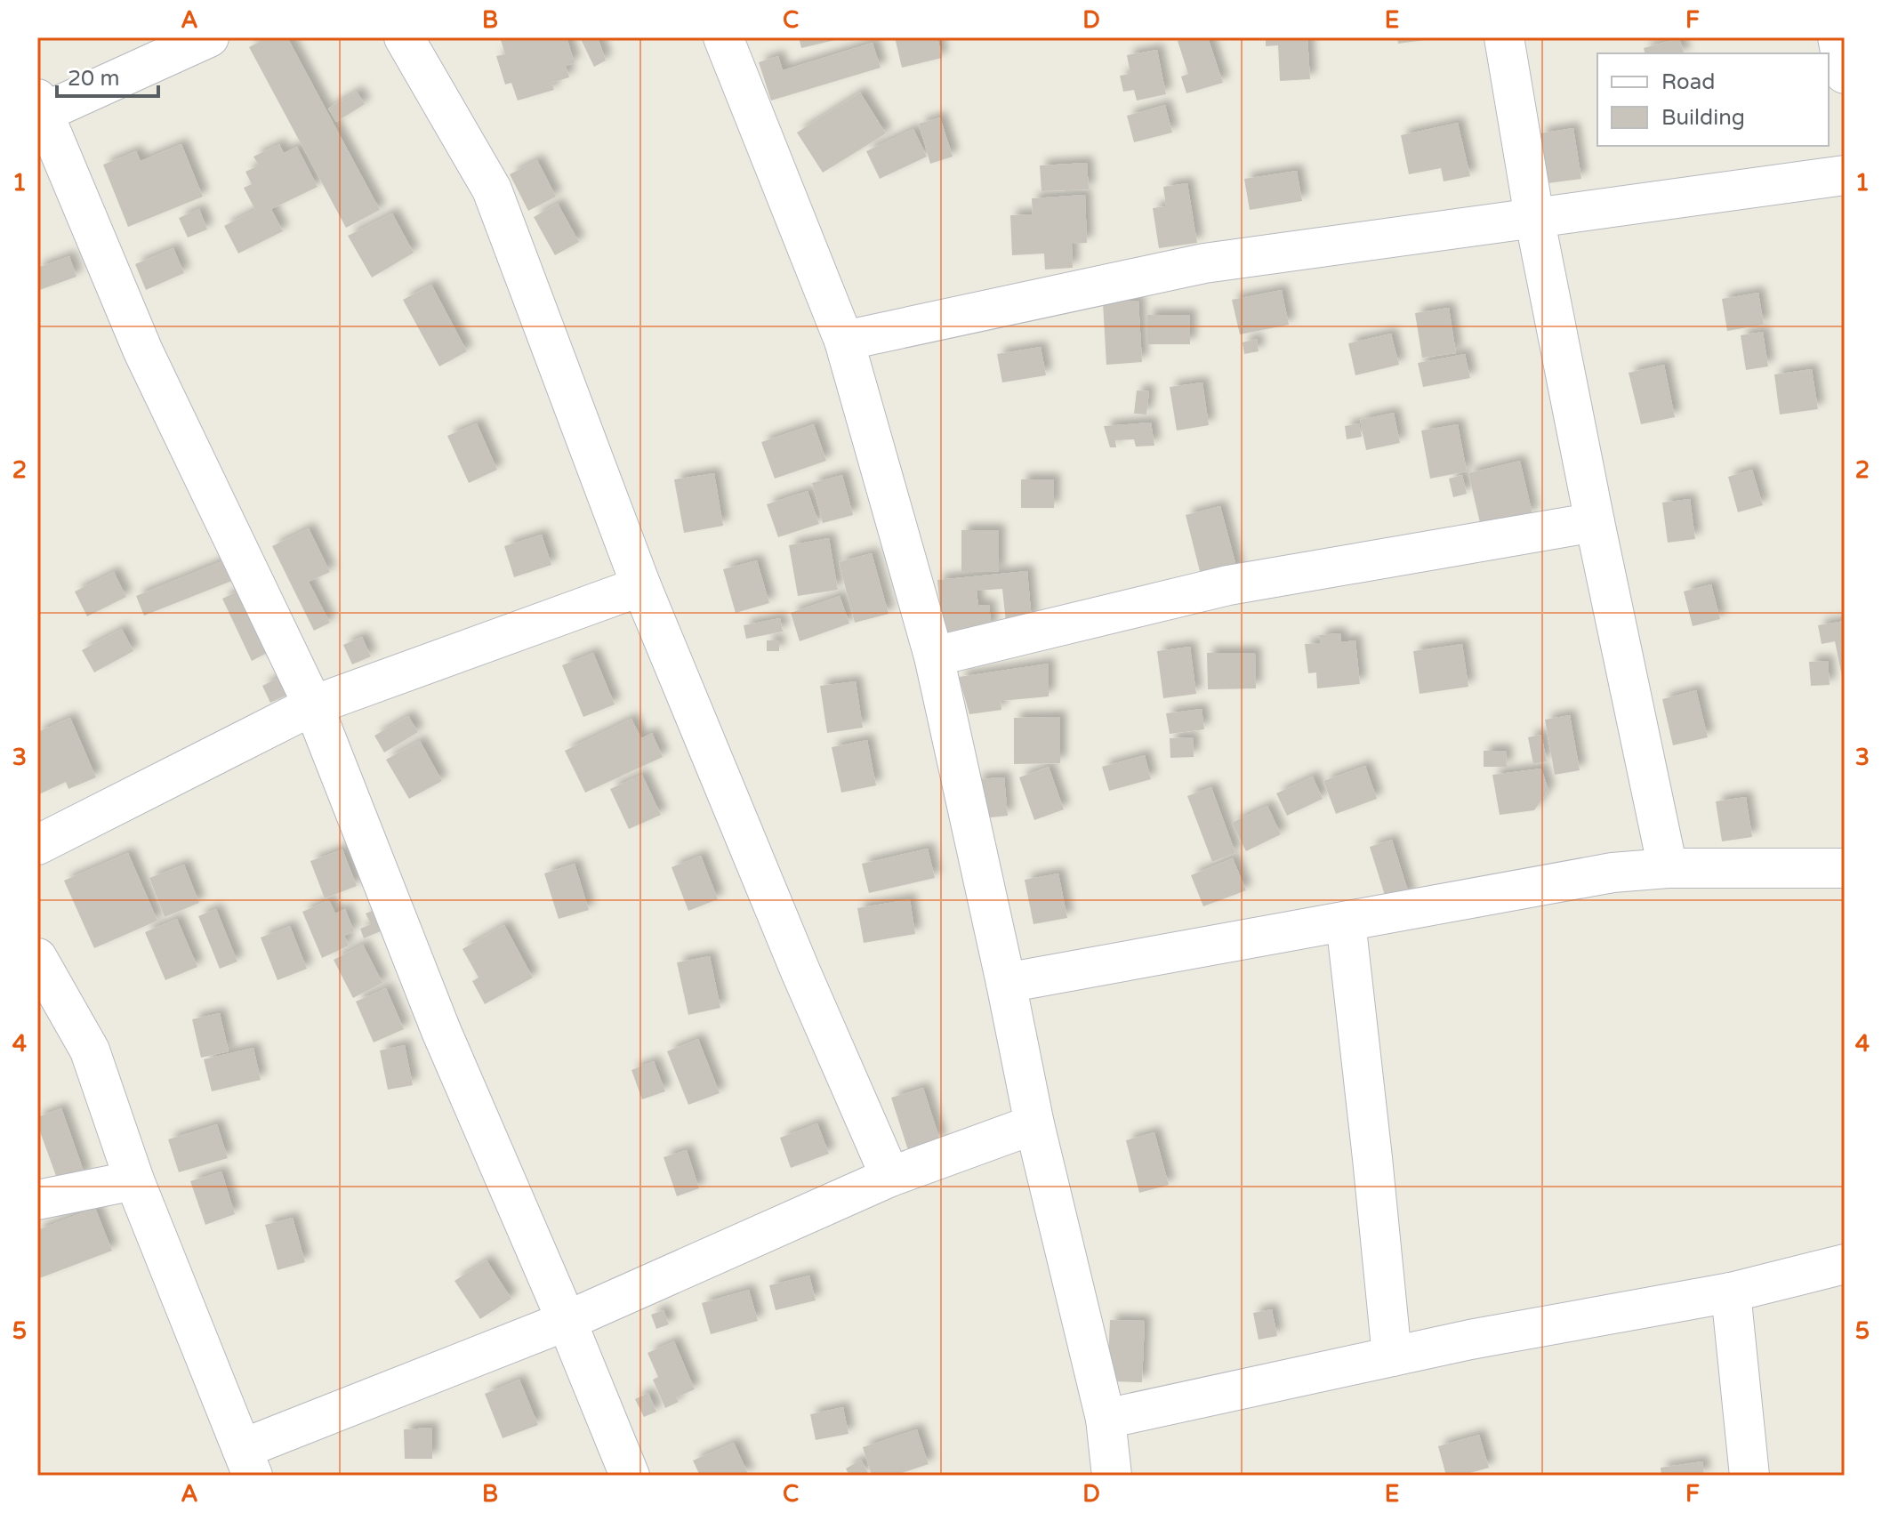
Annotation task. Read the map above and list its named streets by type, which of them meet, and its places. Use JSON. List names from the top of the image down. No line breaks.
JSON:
{"legend":["Road","Building"],"scale_bar":"20 m","grid":{"columns":["A","B","C","D","E","F"],"rows":["1","2","3","4","5"]}}
